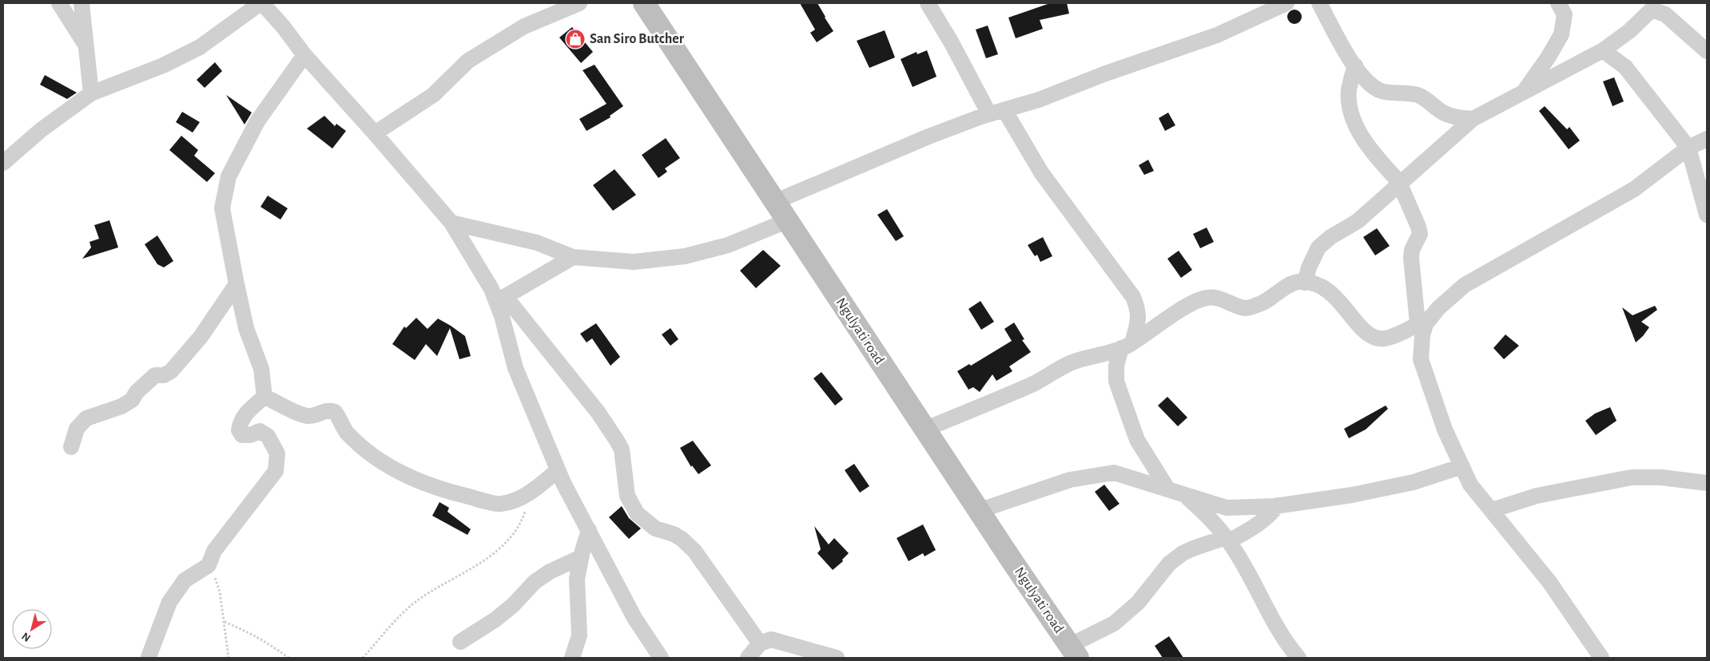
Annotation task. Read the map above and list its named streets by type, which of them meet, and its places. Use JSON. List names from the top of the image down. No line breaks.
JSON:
{"streets":{"main road":["Ngulyati road"]},"places":{"shop":["San Siro Butcher"]},"north":"bottom left"}
